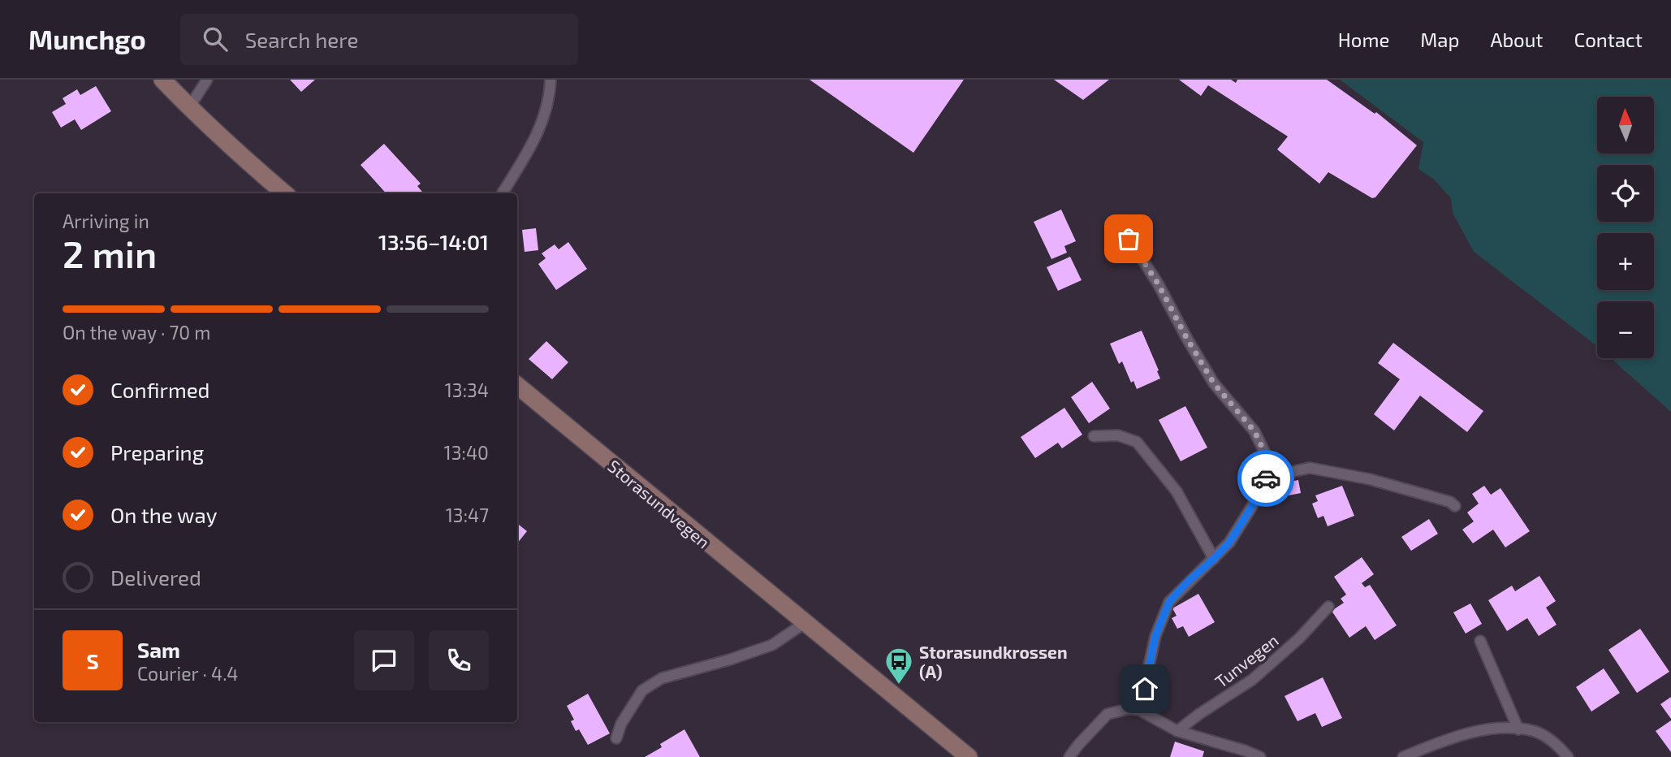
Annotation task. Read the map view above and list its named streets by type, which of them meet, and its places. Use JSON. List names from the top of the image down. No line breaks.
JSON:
{"streets":{"main road":["Storasundvegen"],"lane":["Tunvegen"]},"places":{"bus stop":["Storasundkrossen (A)"]},"north":"top","page":{"header":"Munchgo","search":"Search here","nav":["Home","Map","About","Contact"],"map_buttons":["+","−"],"heading":["2 min","Arriving in","13:56–14:01"],"panel":["Sam","Courier · 4.4"],"bar":"On the way · 70 m","list":[["Confirmed","13:34"],["Preparing","13:40"],["On the way","13:47"],"Delivered"],"round":"S"}}
